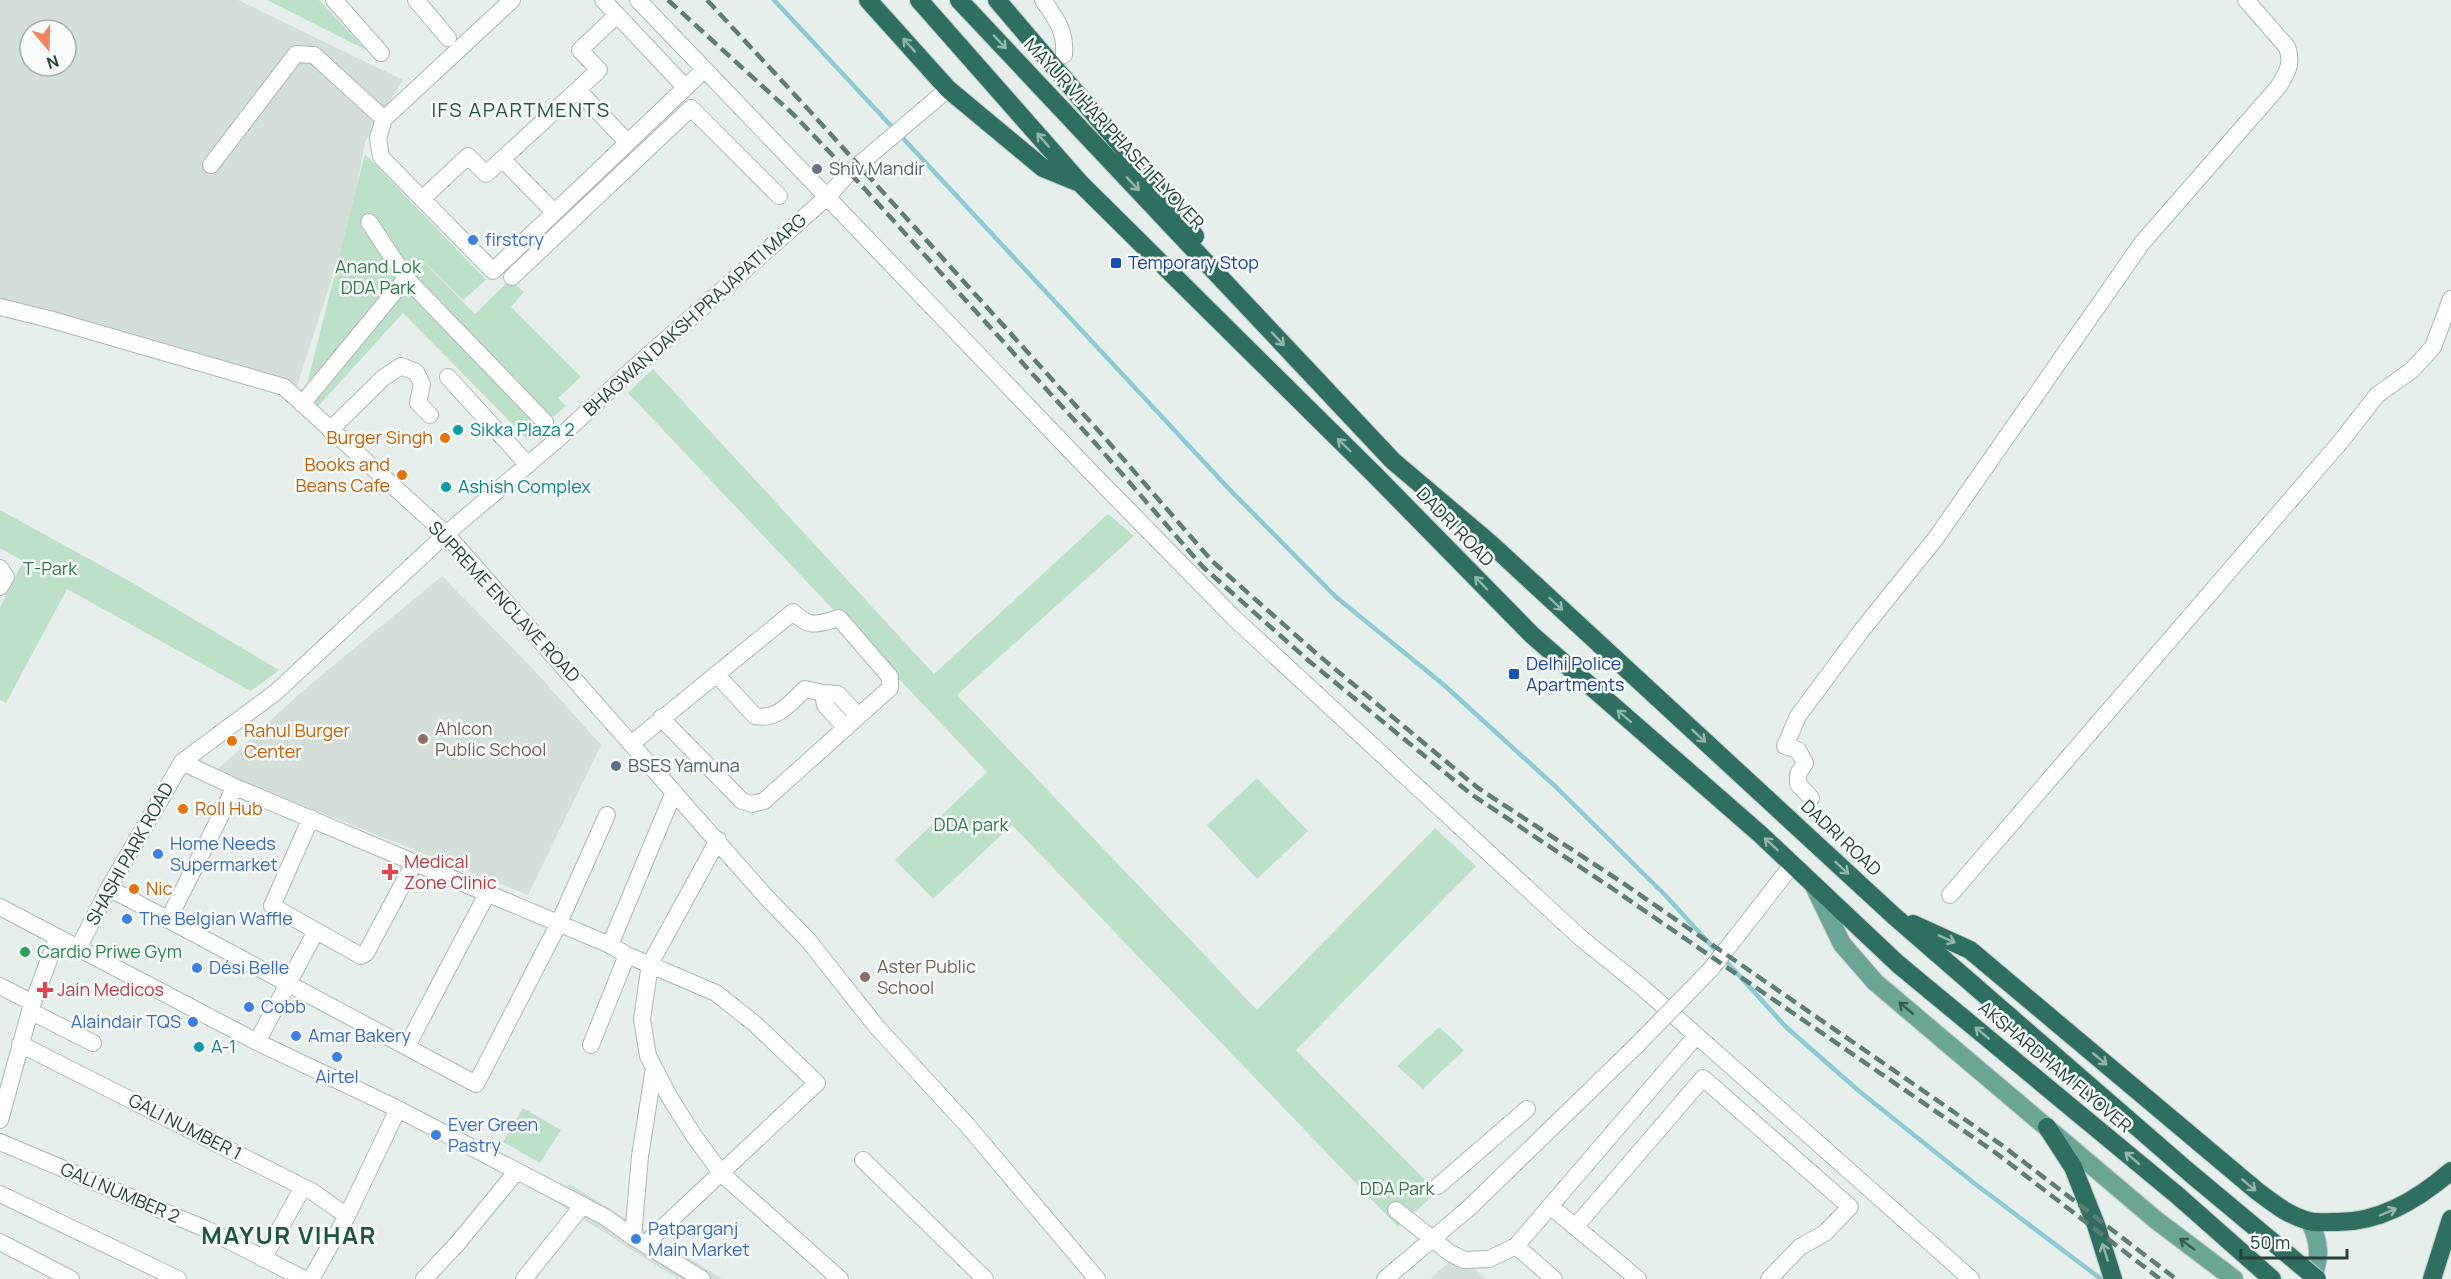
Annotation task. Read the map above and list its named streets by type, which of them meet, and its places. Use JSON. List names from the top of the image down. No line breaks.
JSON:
{"streets":{"highway":["MAYUR VIHAR PHASE1 FLYOVER","DADRI ROAD","AKSHARDHAM FLYOVER"],"street":["BHAGWAN DAKSH PRAJAPATI MARG","SUPREME ENCLAVE ROAD","SHASHI PARK ROAD","GALI NUMBER 1","GALI NUMBER 2"]},"crossings":[["MAYUR VIHAR PHASE1 FLYOVER","DADRI ROAD"],["BHAGWAN DAKSH PRAJAPATI MARG","SUPREME ENCLAVE ROAD"],["BHAGWAN DAKSH PRAJAPATI MARG","SHASHI PARK ROAD"],["DADRI ROAD","AKSHARDHAM FLYOVER"]],"districts":["IFS APARTMENTS","MAYUR VIHAR"],"parks":["Anand Lok DDA Park","T-Park","DDA park","DDA Park"],"places":{"other":["Shiv Mandir","firstcry","Sikka Plaza 2","Burger Singh","Books and Beans Cafe","Ashish Complex","Ahlcon Public School","Rahul Burger Center","BSES Yamuna","Roll Hub","Home Needs Supermarket","Nic","The Belgian Waffle","Cardio Priwe Gym","Dési Belle","Aster Public School","Cobb","Alaindair TQS","Amar Bakery","A-1","Airtel","Ever Green Pastry","Patparganj Main Market"],"transit":["Temporary Stop","Delhi Police Apartments"],"health":["Medical Zone Clinic","Jain Medicos"]},"scale_bar":"50 m","north":"bottom"}
